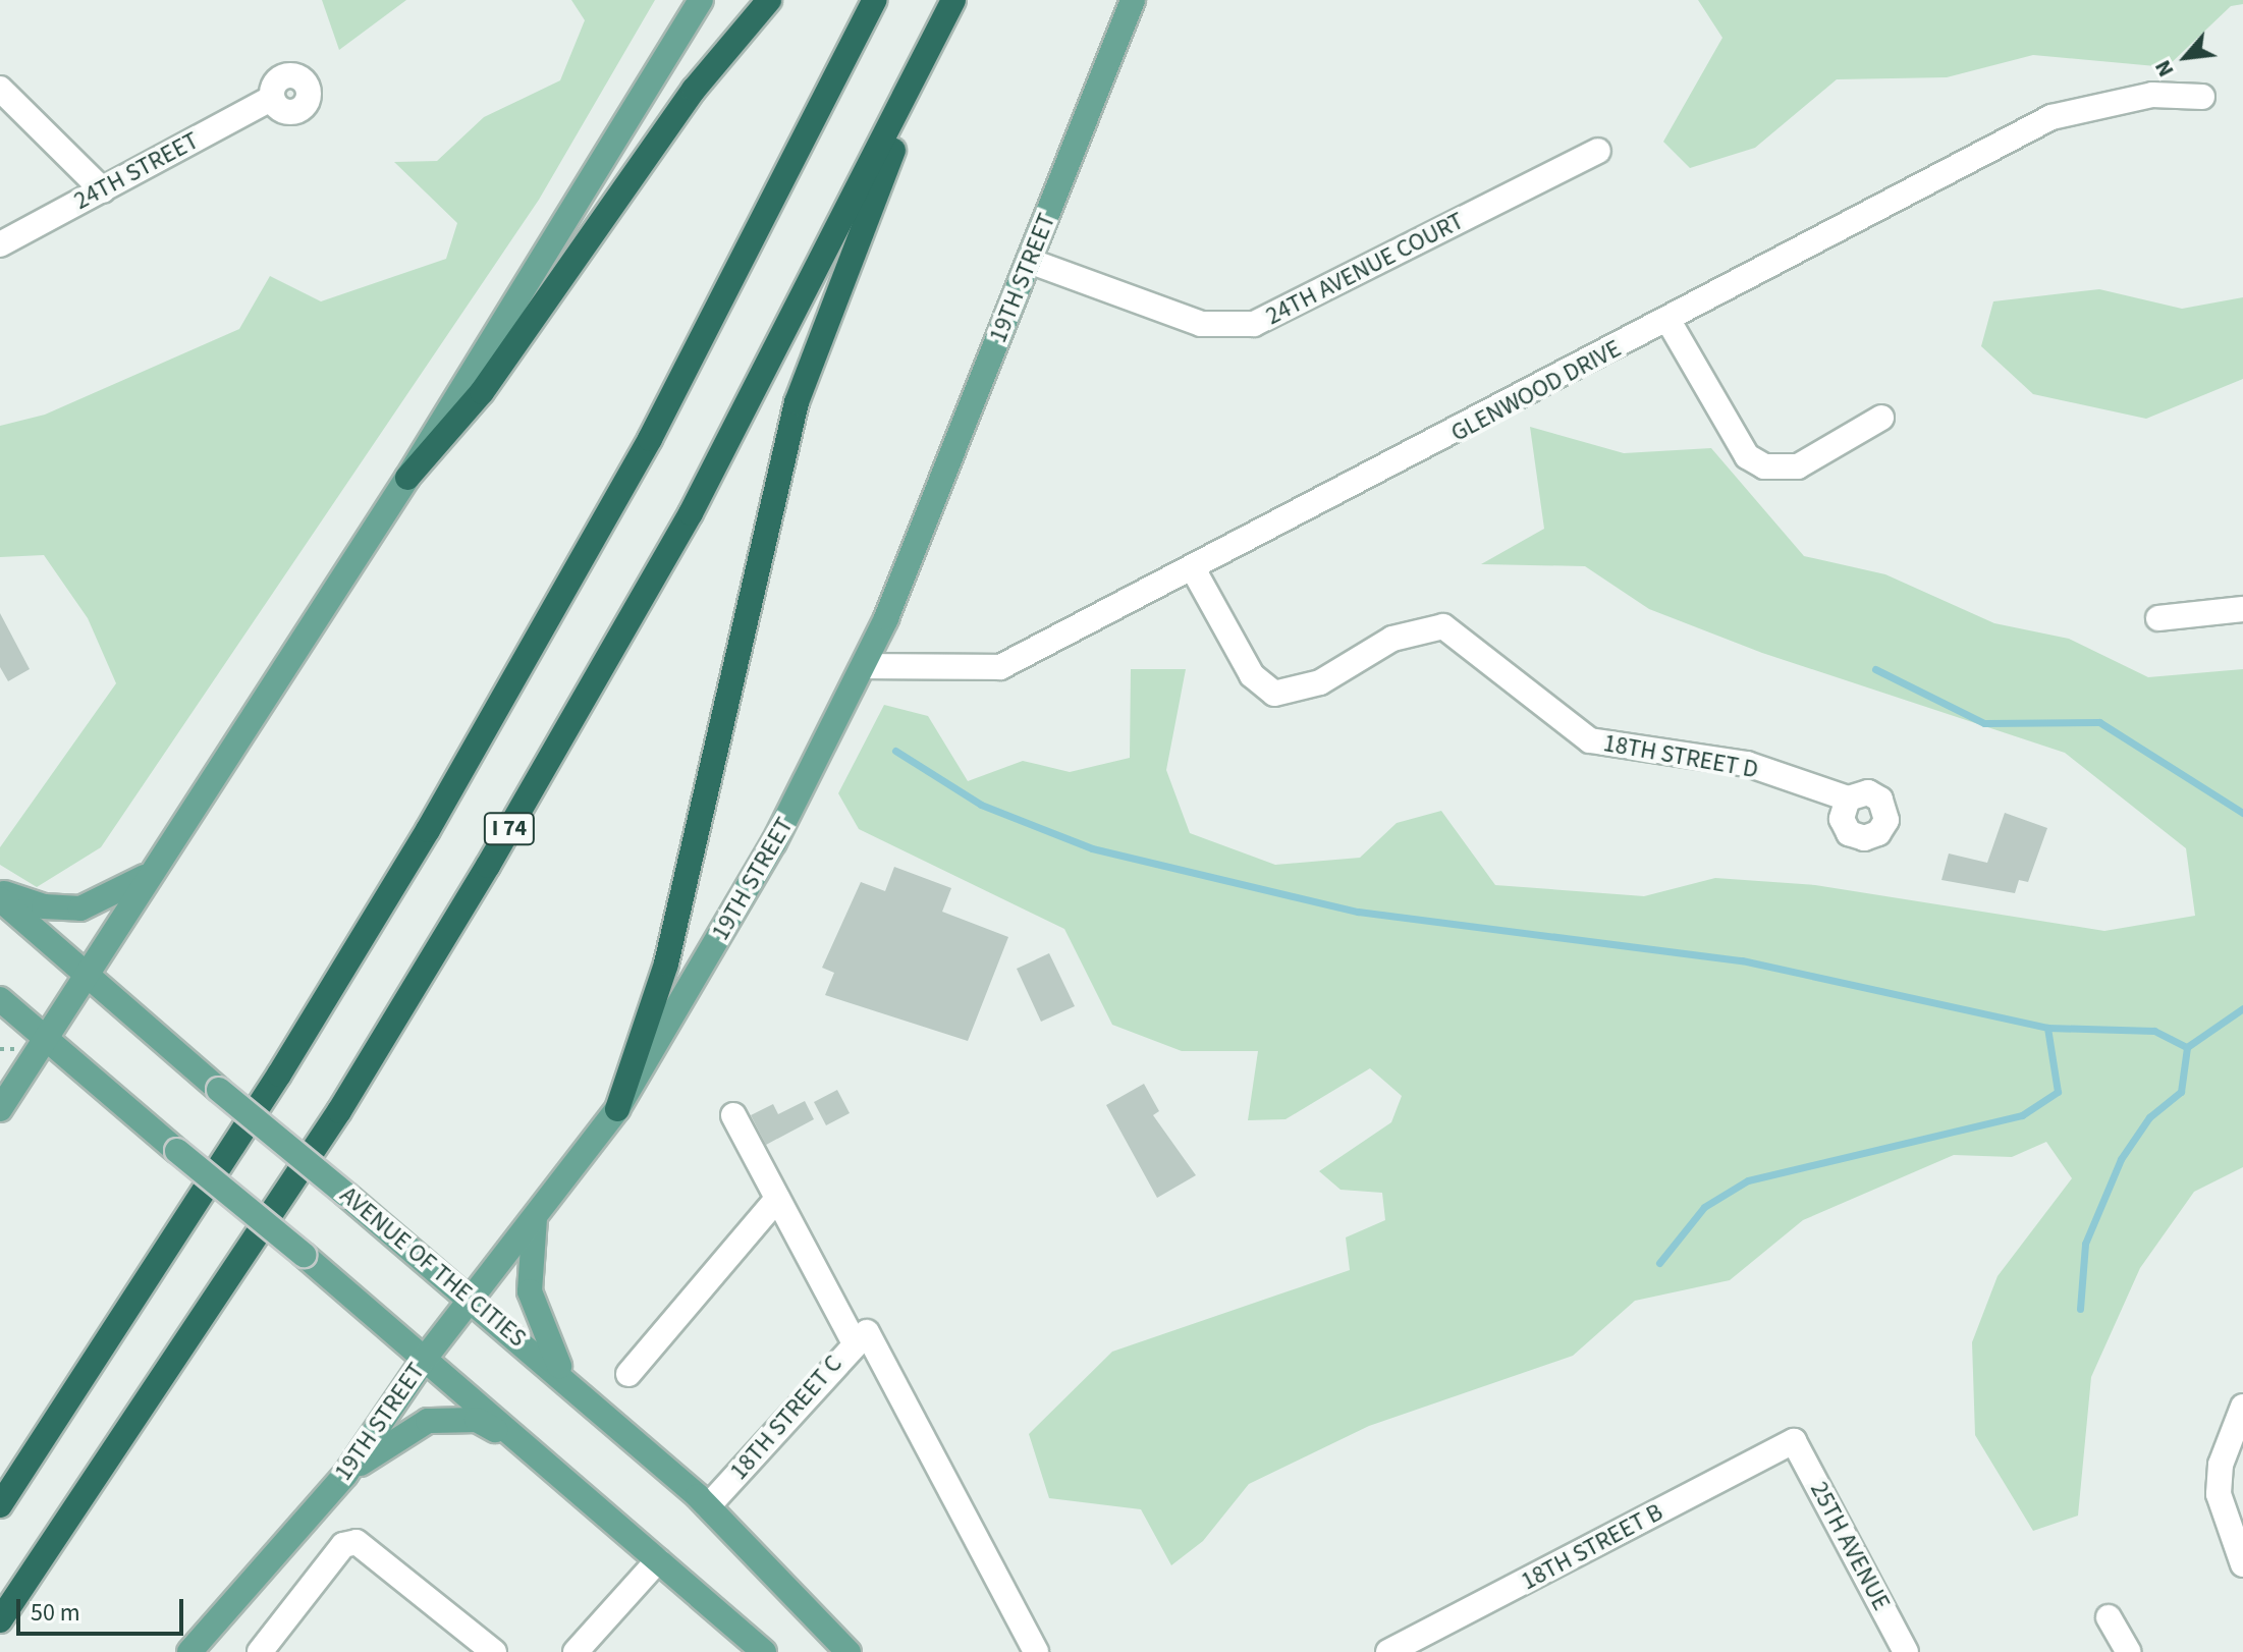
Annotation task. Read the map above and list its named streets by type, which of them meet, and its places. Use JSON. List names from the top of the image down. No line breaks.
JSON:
{"streets":{"highway":["I 74"],"main road":["19TH STREET","AVENUE OF THE CITIES"],"street":["24TH STREET","24TH AVENUE COURT","GLENWOOD DRIVE","18TH STREET D","18TH STREET C","25TH AVENUE","18TH STREET B"]},"crossings":[["24TH AVENUE COURT","19TH STREET"],["19TH STREET","GLENWOOD DRIVE"],["19TH STREET","AVENUE OF THE CITIES"],["GLENWOOD DRIVE","18TH STREET D"],["AVENUE OF THE CITIES","18TH STREET C"],["25TH AVENUE","18TH STREET B"]],"scale_bar":"50 m","north":"bottom left"}
